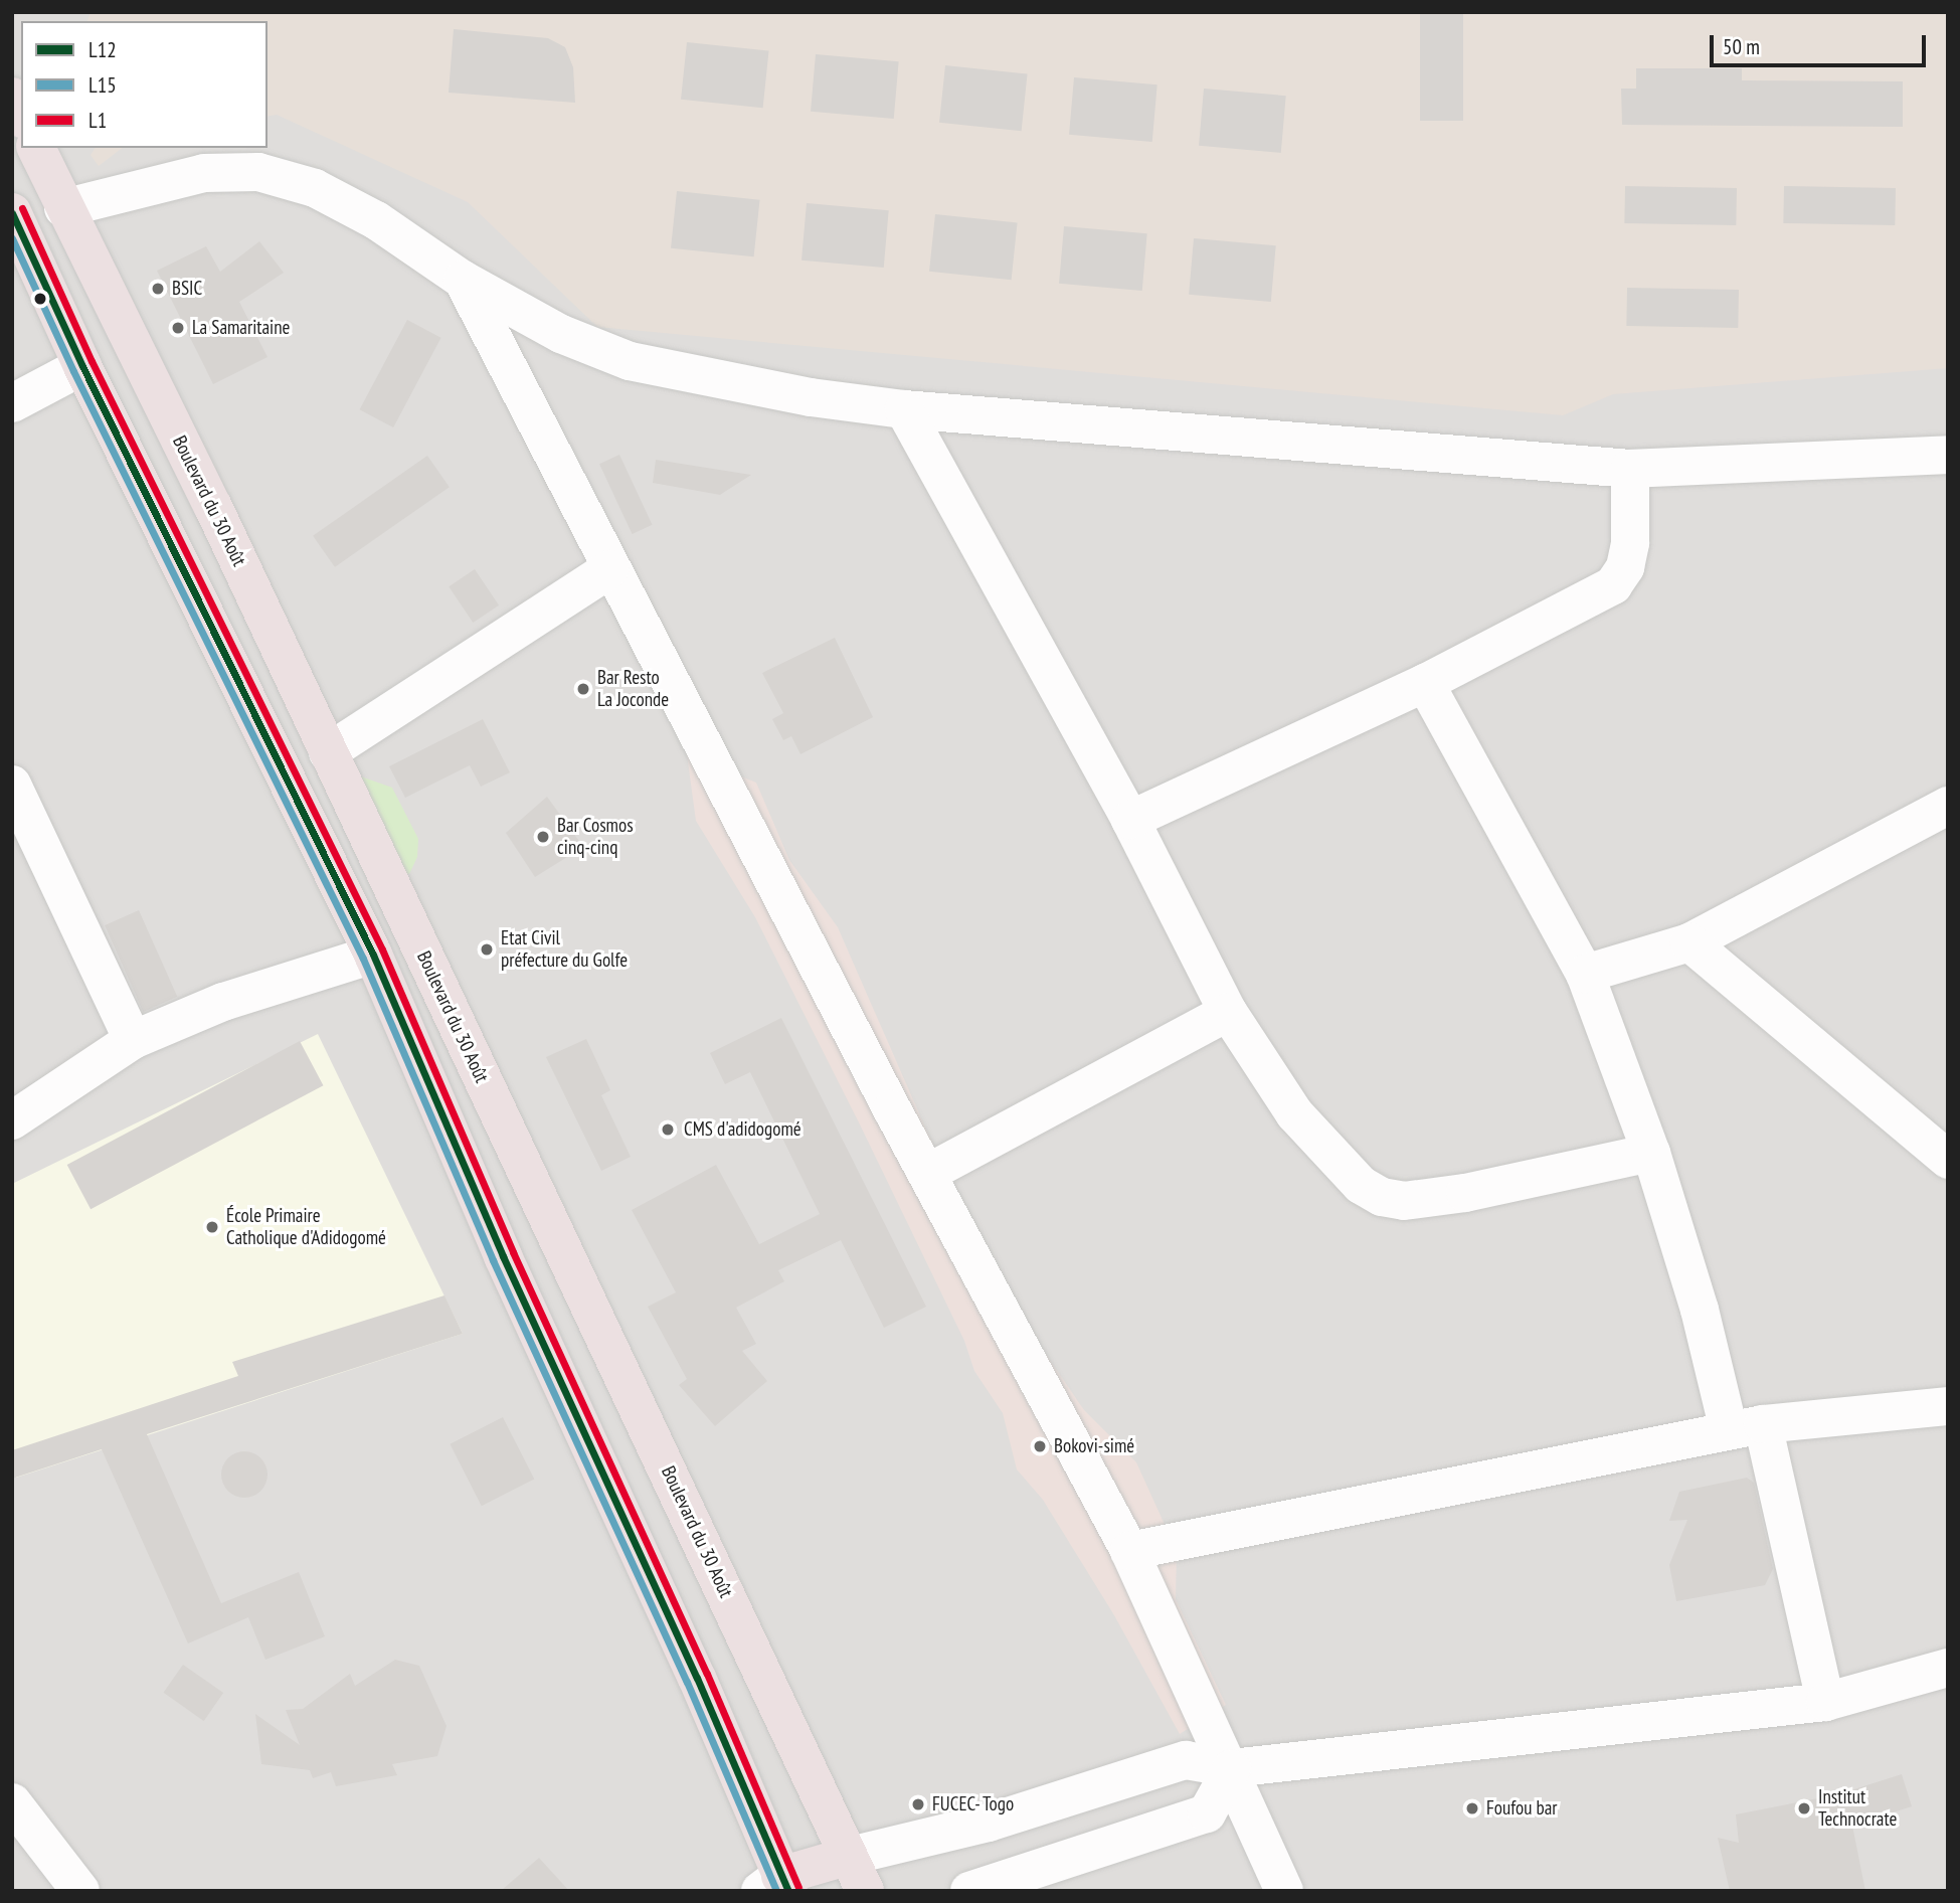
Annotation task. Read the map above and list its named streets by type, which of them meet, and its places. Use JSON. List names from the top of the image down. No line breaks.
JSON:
{"streets":{"highway":["Boulevard du 30 Août"]},"places":["BSIC","La Samaritaine","Bar Resto La Joconde","Bar Cosmos cinq-cinq","Etat Civil préfecture du Golfe","CMS d'adidogomé","École Primaire Catholique d'Adidogomé","Bokovi-simé","FUCEC- Togo","Foufou bar","Institut Technocrate"],"lines":["transit line L1","transit line L12","transit line L15"],"legend":["L12","L15","L1"],"scale_bar":"50 m"}
